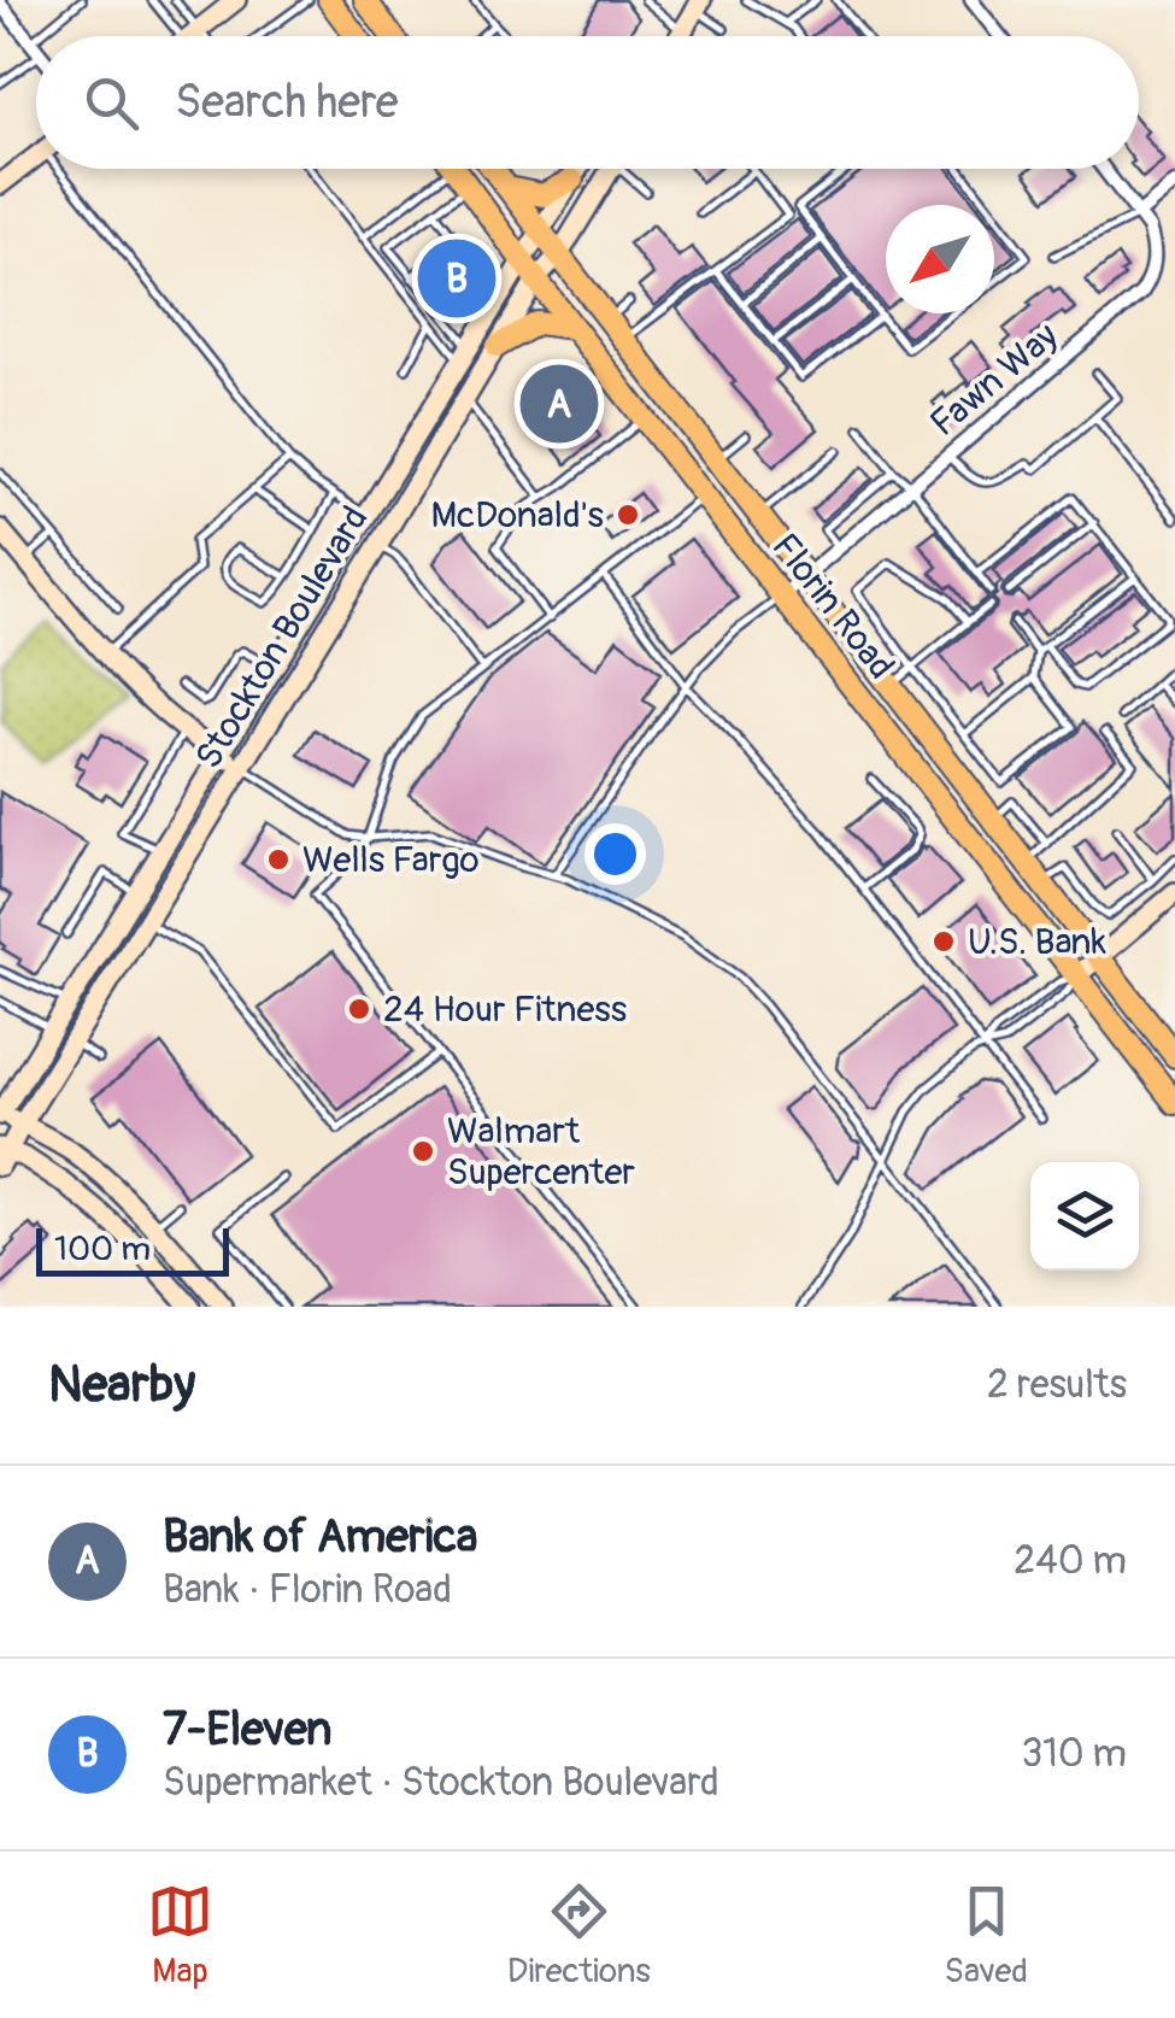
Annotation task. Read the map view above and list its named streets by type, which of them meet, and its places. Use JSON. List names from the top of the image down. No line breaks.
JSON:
{"streets":{"main road":["Florin Road","Stockton Boulevard"],"street":["Fawn Way"]},"crossings":[["Fawn Way","Florin Road"],["Florin Road","Stockton Boulevard"]],"places":["McDonald's","Wells Fargo","U.S. Bank","24 Hour Fitness","Walmart Supercenter"],"scale_bar":"100 m","north":"bottom left","page":{"search":"Search here","pins":["B","A"],"scale":"100 m","heading":["Nearby","2 results"],"list":[{"mark":"A","name":"Bank of America","note":"Bank · Florin Road","value":"240 m"},{"mark":"B","name":"7-Eleven","note":"Supermarket · Stockton Boulevard","value":"310 m"}],"nav":["Map","Directions","Saved"]}}
